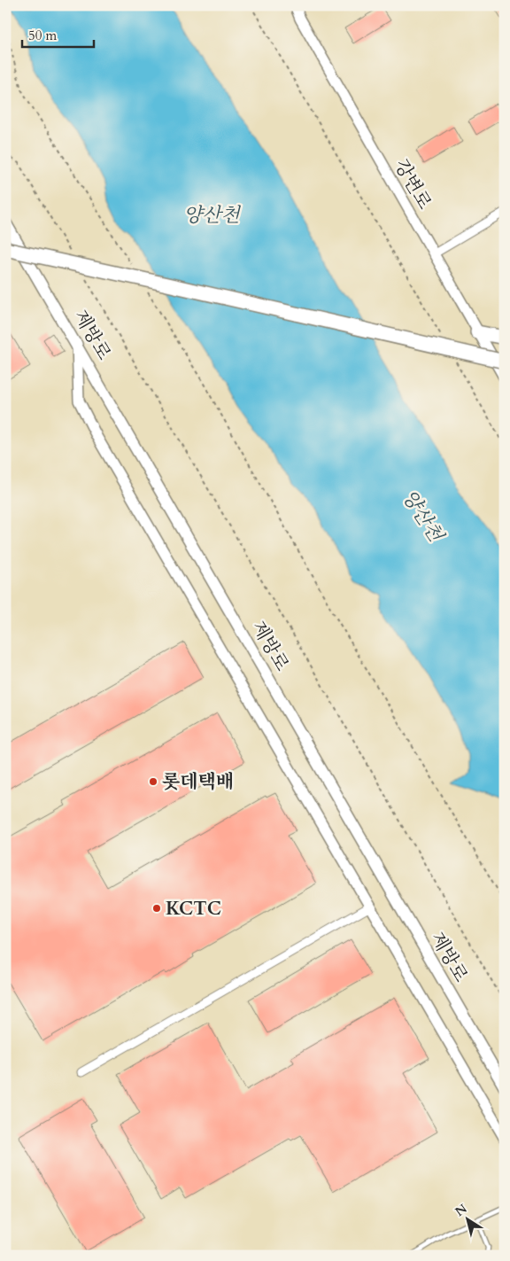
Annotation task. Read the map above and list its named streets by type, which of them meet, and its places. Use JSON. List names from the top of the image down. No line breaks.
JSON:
{"streets":{"main road":["제방로"],"street":["강변로"]},"water":["양산천"],"places":["롯데택배","KCTC"],"scale_bar":"50 m","north":"top left"}
